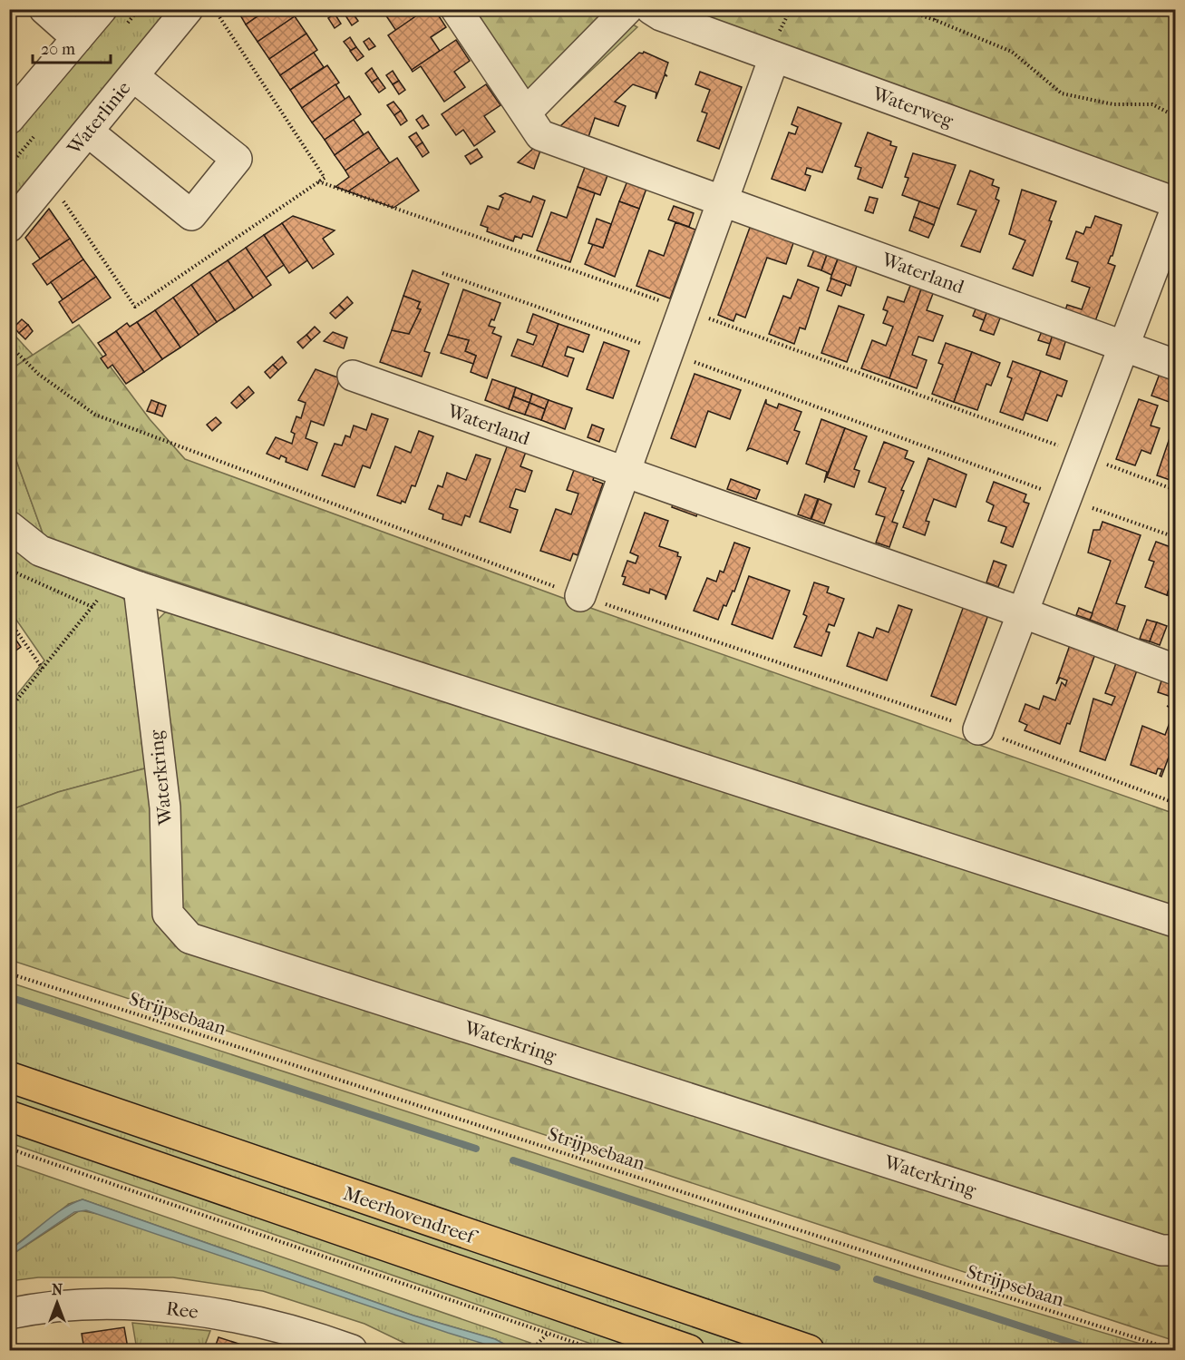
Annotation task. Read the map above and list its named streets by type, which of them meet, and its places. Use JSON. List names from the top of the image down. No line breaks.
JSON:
{"streets":{"main road":["Meerhovendreef"],"street":["Waterweg","Waterlinie","Waterland","Waterkring","Ree"],"path":["Strijpsebaan"]},"scale_bar":"20 m","north":"top"}
